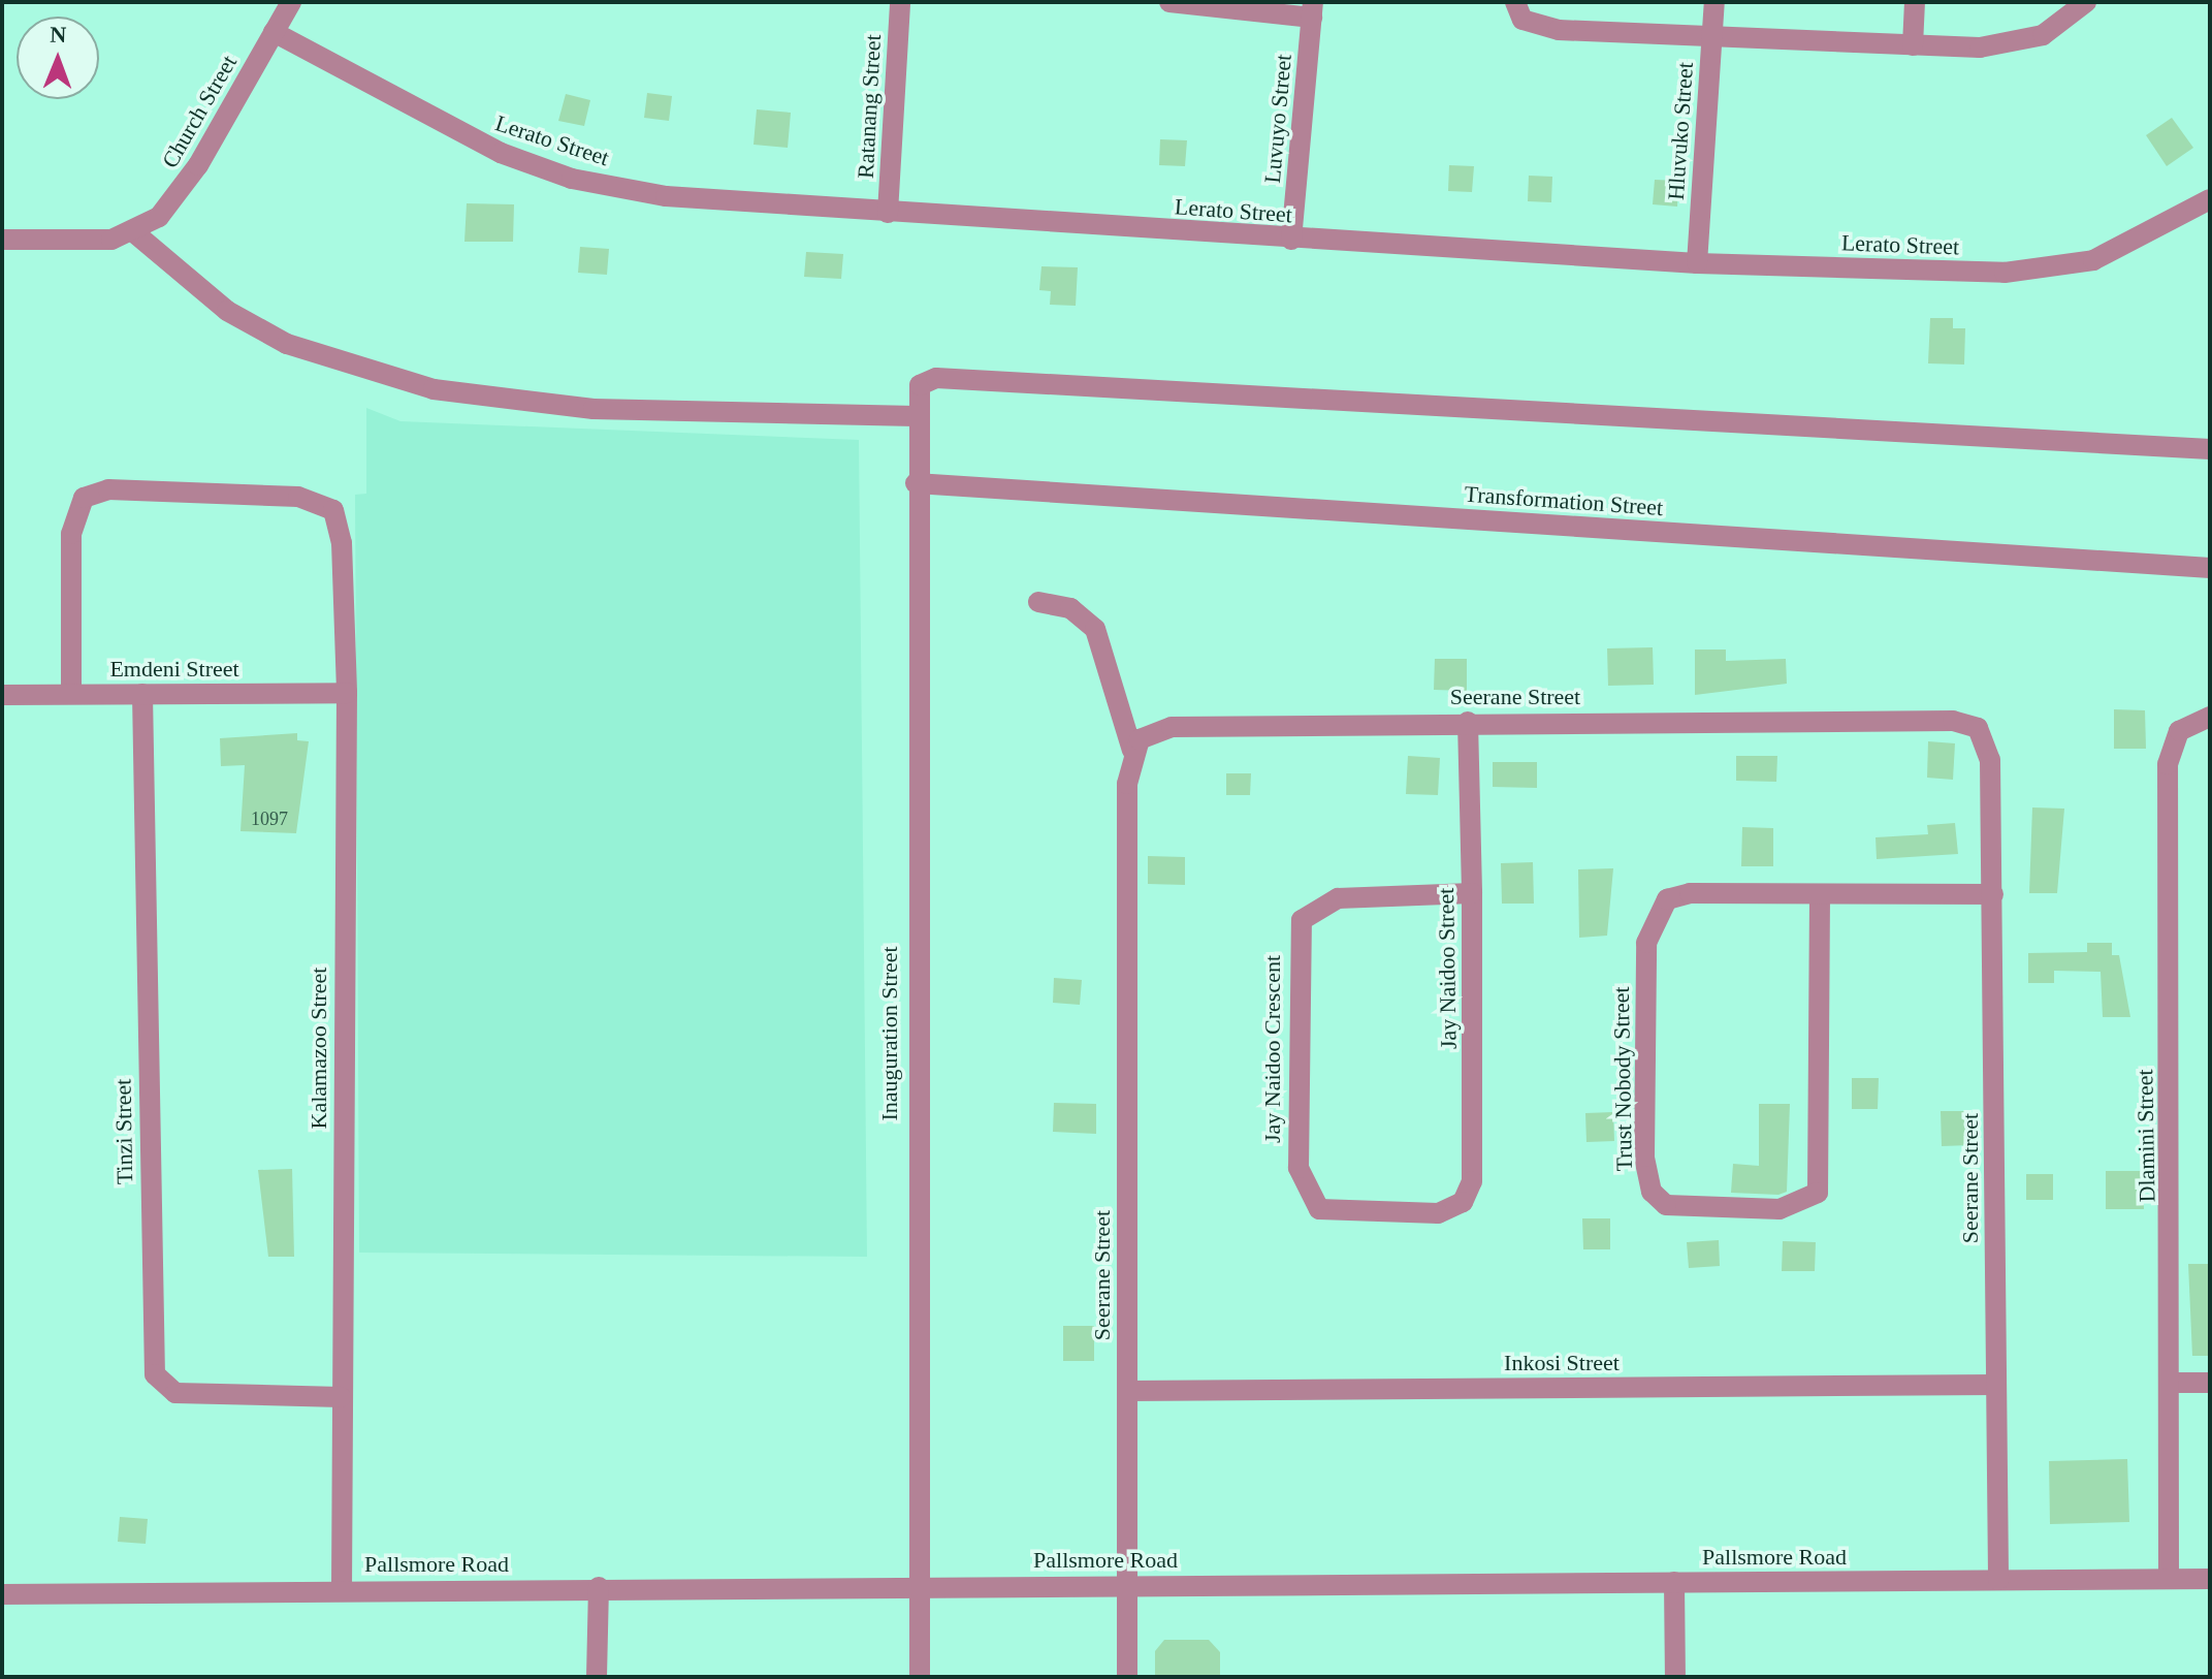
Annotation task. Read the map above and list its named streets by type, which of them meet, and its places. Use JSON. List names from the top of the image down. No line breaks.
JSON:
{"streets":{"street":["Ratanang Street","Church Street","Luvuyo Street","Hluvuko Street","Lerato Street","Transformation Street","Emdeni Street","Seerane Street","Jay Naidoo Street","Inauguration Street","Kalamazoo Street","Jay Naidoo Crescent","Trust Nobody Street","Tinzi Street","Dlamini Street","Inkosi Street","Pallsmore Road"]},"crossings":[["Ratanang Street","Lerato Street"],["Church Street","Lerato Street"],["Luvuyo Street","Lerato Street"],["Hluvuko Street","Lerato Street"],["Transformation Street","Inauguration Street"],["Emdeni Street","Kalamazoo Street"],["Emdeni Street","Tinzi Street"],["Seerane Street","Jay Naidoo Street"],["Seerane Street","Trust Nobody Street"],["Seerane Street","Inkosi Street"],["Seerane Street","Pallsmore Road"],["Jay Naidoo Street","Jay Naidoo Crescent"],["Inauguration Street","Pallsmore Road"],["Kalamazoo Street","Tinzi Street"],["Kalamazoo Street","Pallsmore Road"],["Dlamini Street","Pallsmore Road"]],"house_numbers":["1097"],"north":"top"}
